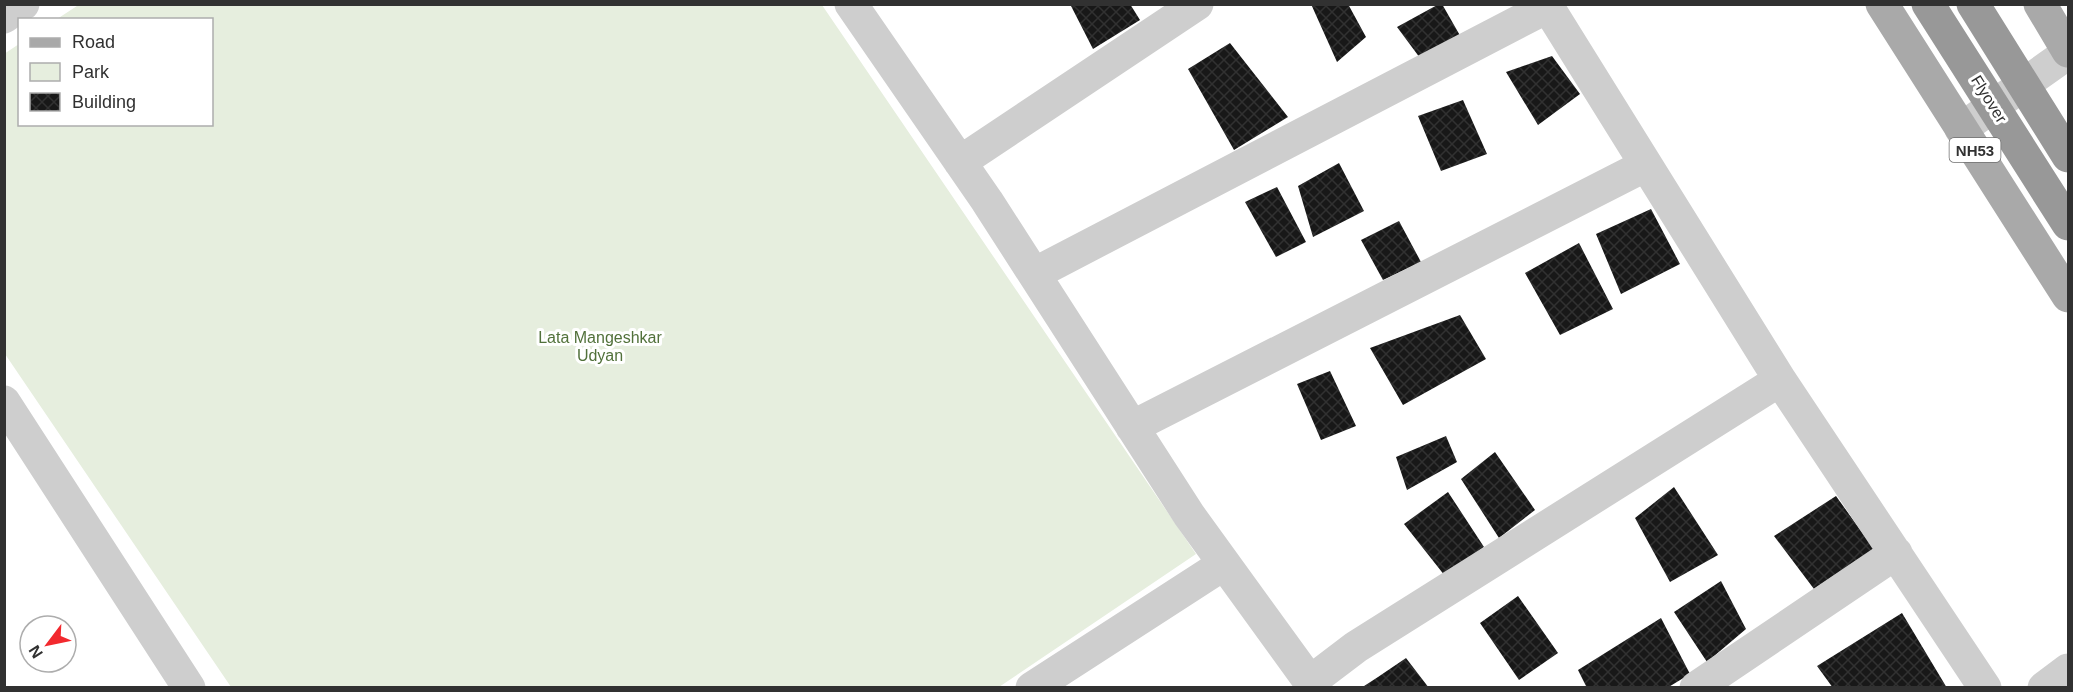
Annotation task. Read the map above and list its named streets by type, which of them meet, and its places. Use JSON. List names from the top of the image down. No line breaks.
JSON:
{"streets":{"highway":["Flyover","NH53"]},"parks":["Lata Mangeshkar Udyan"],"legend":["Road","Park","Building"],"north":"bottom left"}
